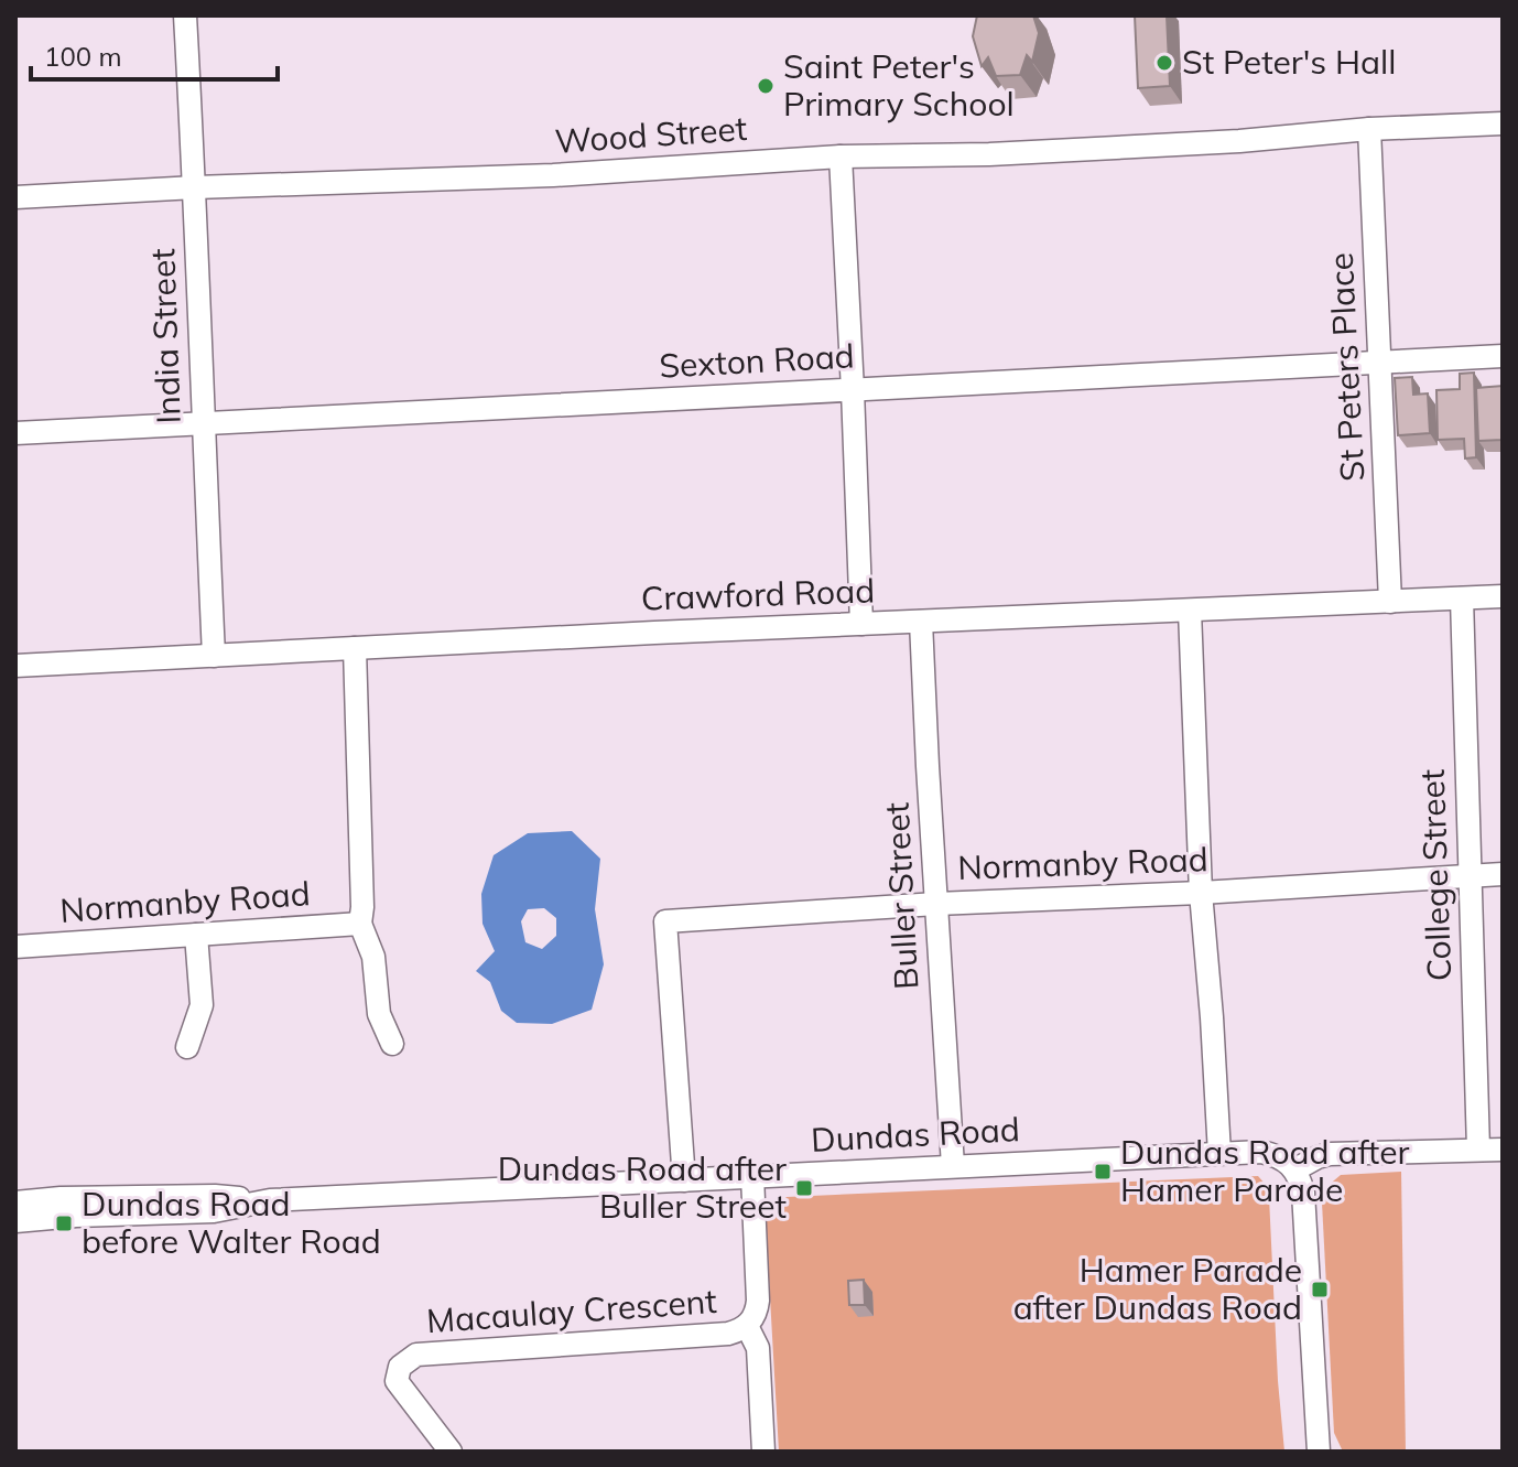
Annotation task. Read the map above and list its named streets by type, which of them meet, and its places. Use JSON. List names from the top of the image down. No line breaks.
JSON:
{"streets":{"street":["Wood Street","India Street","Sexton Road","St Peters Place","Crawford Road","Normanby Road","College Street","Buller Street","Dundas Road","Macaulay Crescent"]},"crossings":[["Wood Street","India Street"],["Wood Street","St Peters Place"],["India Street","Sexton Road"],["India Street","Crawford Road"],["Sexton Road","St Peters Place"],["St Peters Place","Crawford Road"],["Crawford Road","College Street"],["Crawford Road","Buller Street"],["Normanby Road","College Street"],["Normanby Road","Buller Street"],["Normanby Road","Dundas Road"],["Buller Street","Dundas Road"],["Dundas Road","Macaulay Crescent"]],"places":{"other":["St Peter's Hall","Saint Peter's Primary School"],"transit":["Dundas Road after Hamer Parade","Dundas Road after Buller Street","Dundas Road before Walter Road","Hamer Parade after Dundas Road"]},"scale_bar":"100 m"}
